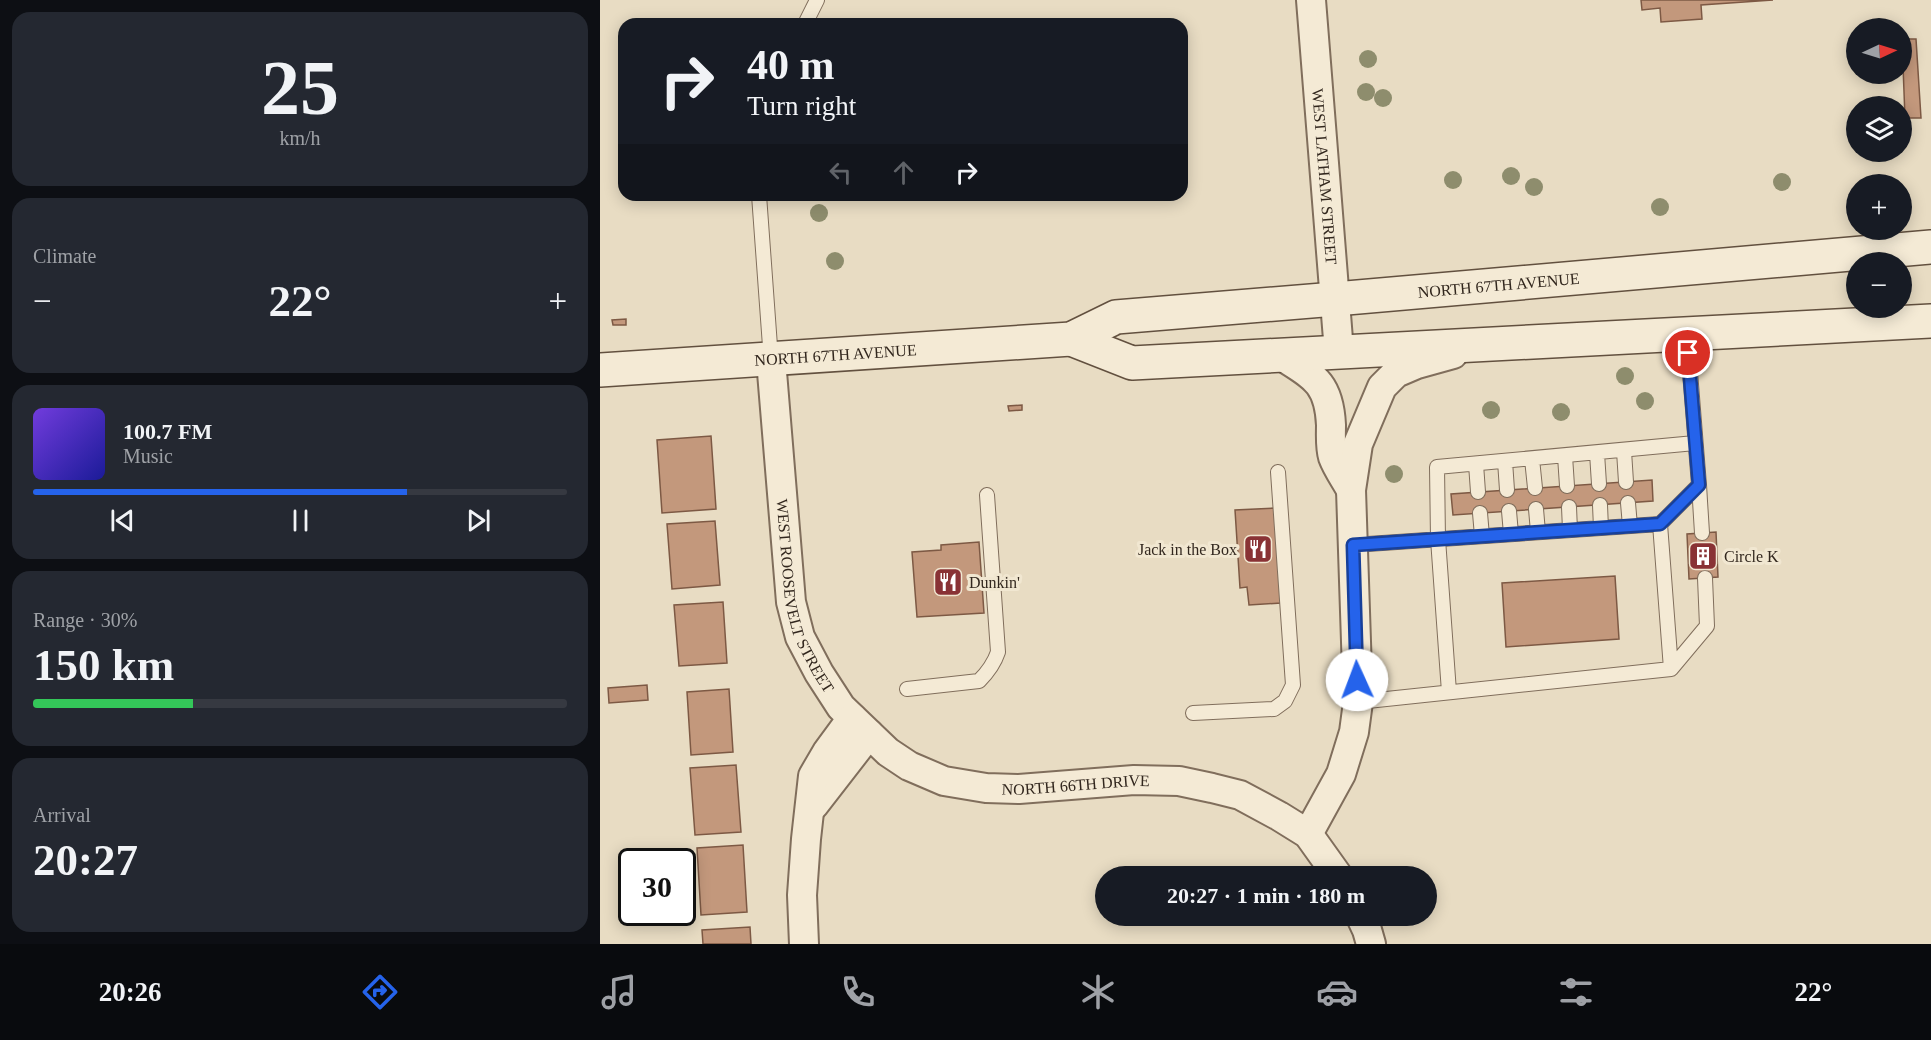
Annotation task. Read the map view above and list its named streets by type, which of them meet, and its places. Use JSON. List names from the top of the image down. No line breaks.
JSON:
{"streets":{"main road":["NORTH 67TH AVENUE"],"street":["WEST LATHAM STREET","WEST ROOSEVELT STREET","NORTH 66TH DRIVE"]},"crossings":[["WEST LATHAM STREET","NORTH 67TH AVENUE"],["NORTH 67TH AVENUE","WEST ROOSEVELT STREET"],["WEST ROOSEVELT STREET","NORTH 66TH DRIVE"]],"places":{"restaurant":["Jack in the Box","Dunkin'"],"building":["Circle K"]},"north":"right","page":{"tile":[["25","km/h"],"Climate",["Range · 30%","150 km"],["Arrival","20:27"]],"map_buttons":["+","−"],"turn":["40 m","Turn right"],"heat":["−","22°","+"],"song":["100.7 FM","Music"],"limit":"30","trip":"20:27 · 1 min · 180 m","tabs":["20:26","22°"]}}
